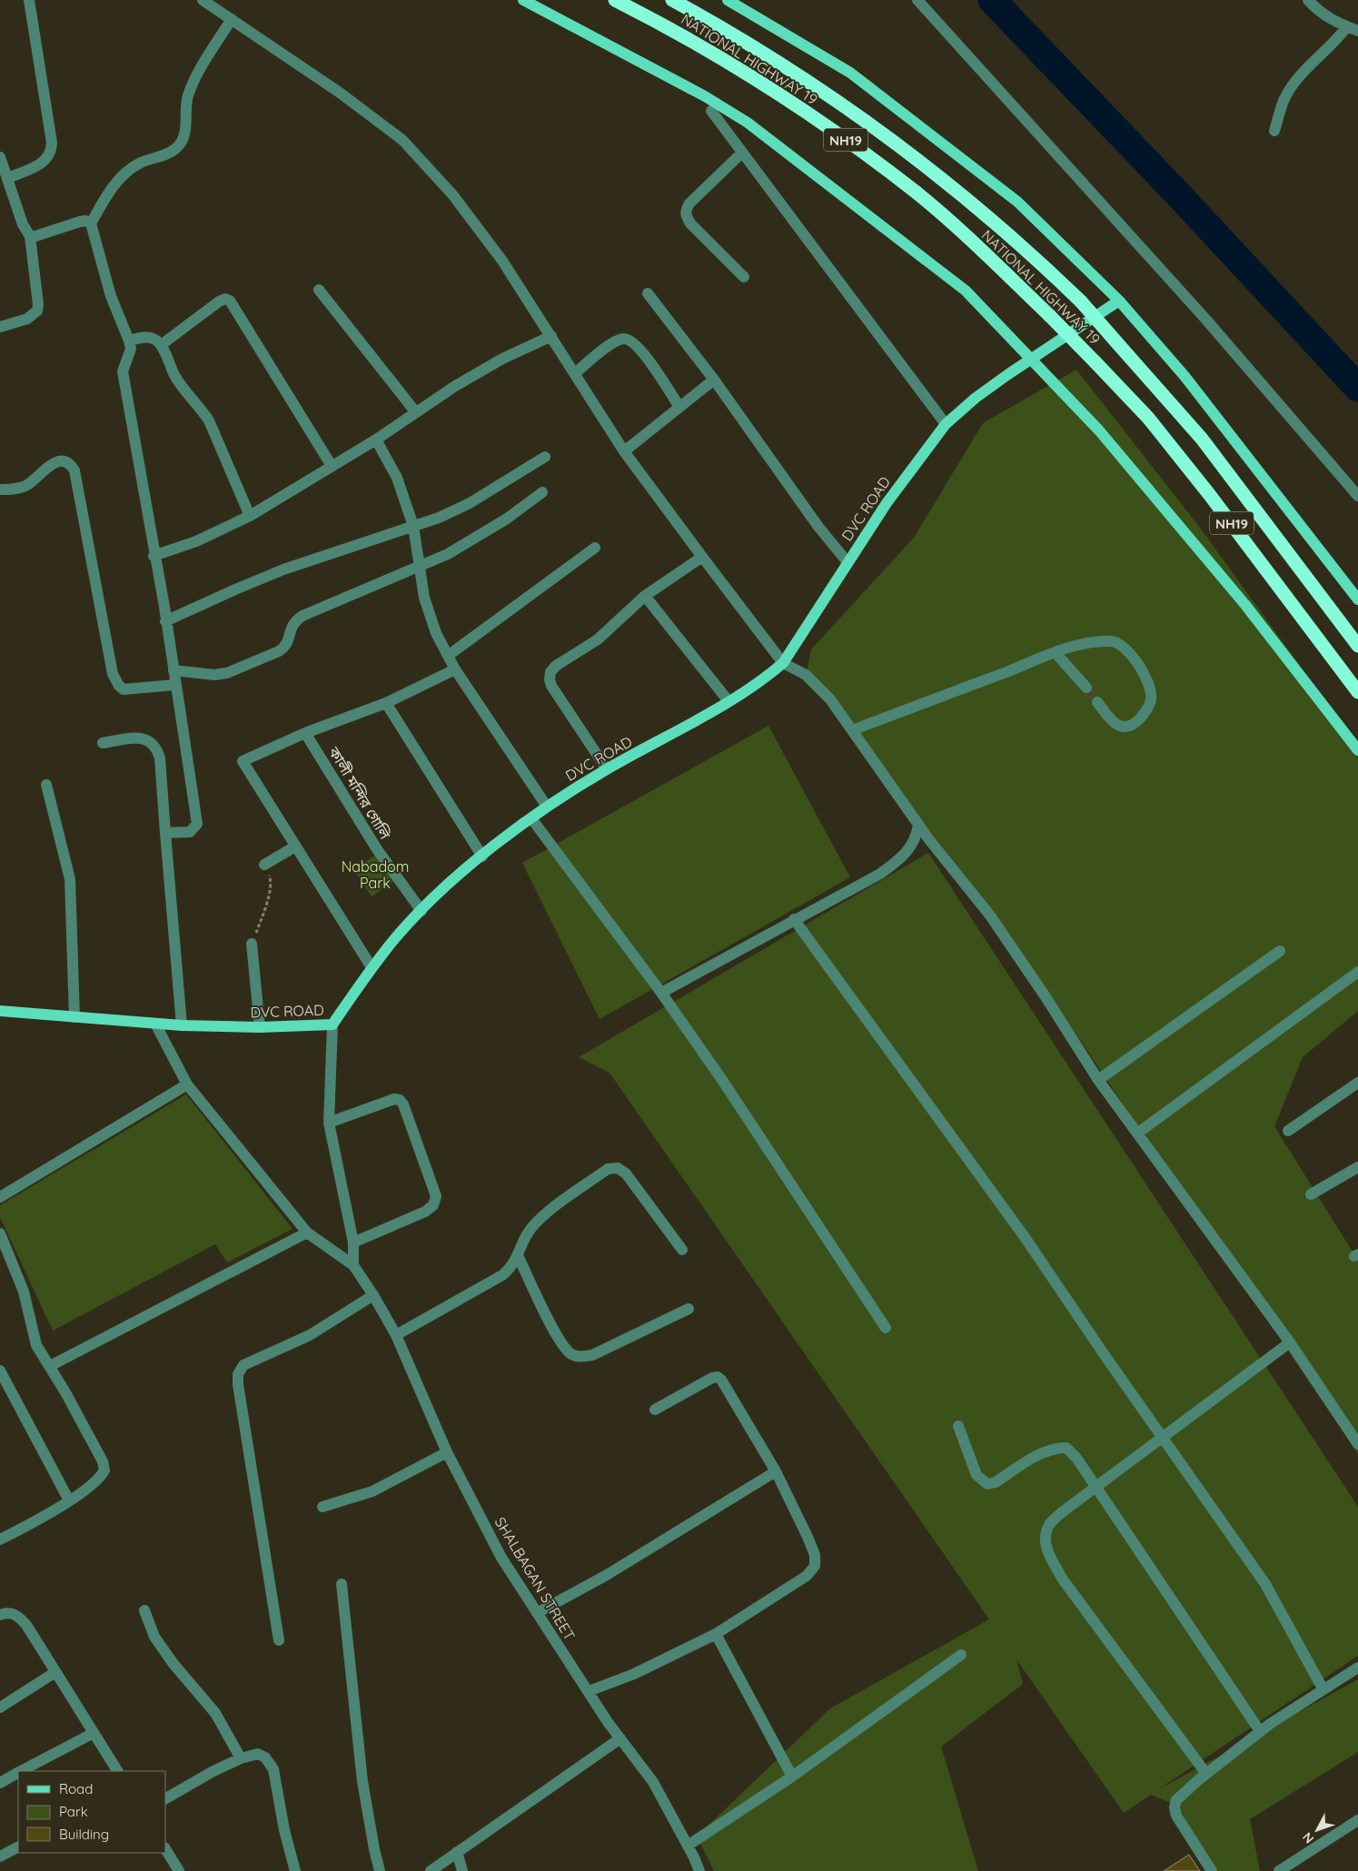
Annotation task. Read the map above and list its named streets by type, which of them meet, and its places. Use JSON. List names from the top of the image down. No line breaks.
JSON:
{"streets":{"highway":["NATIONAL HIGHWAY 19","NH19"],"main road":["DVC ROAD"],"street":["কালী মন্দির গোলি","SHALBAGAN STREET"]},"crossings":[["DVC ROAD","কালী মন্দির গোলি"]],"parks":["Nabadom Park"],"legend":["Road","Park","Building"],"north":"bottom left"}
